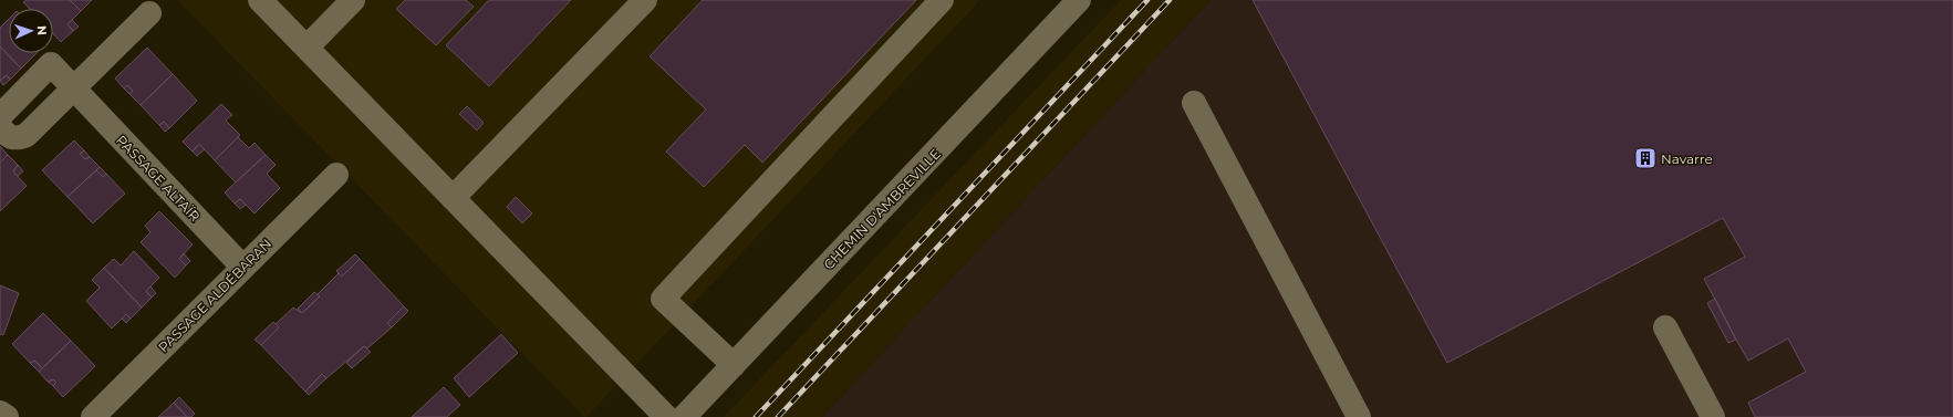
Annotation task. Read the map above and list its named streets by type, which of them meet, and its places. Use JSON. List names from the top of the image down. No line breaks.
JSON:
{"streets":{"street":["PASSAGE ALTAÏR","CHEMIN D'AMBREVILLE","PASSAGE ALDÉBARAN"]},"crossings":[["PASSAGE ALTAÏR","PASSAGE ALDÉBARAN"]],"places":{"building":["Navarre"]},"north":"right"}
